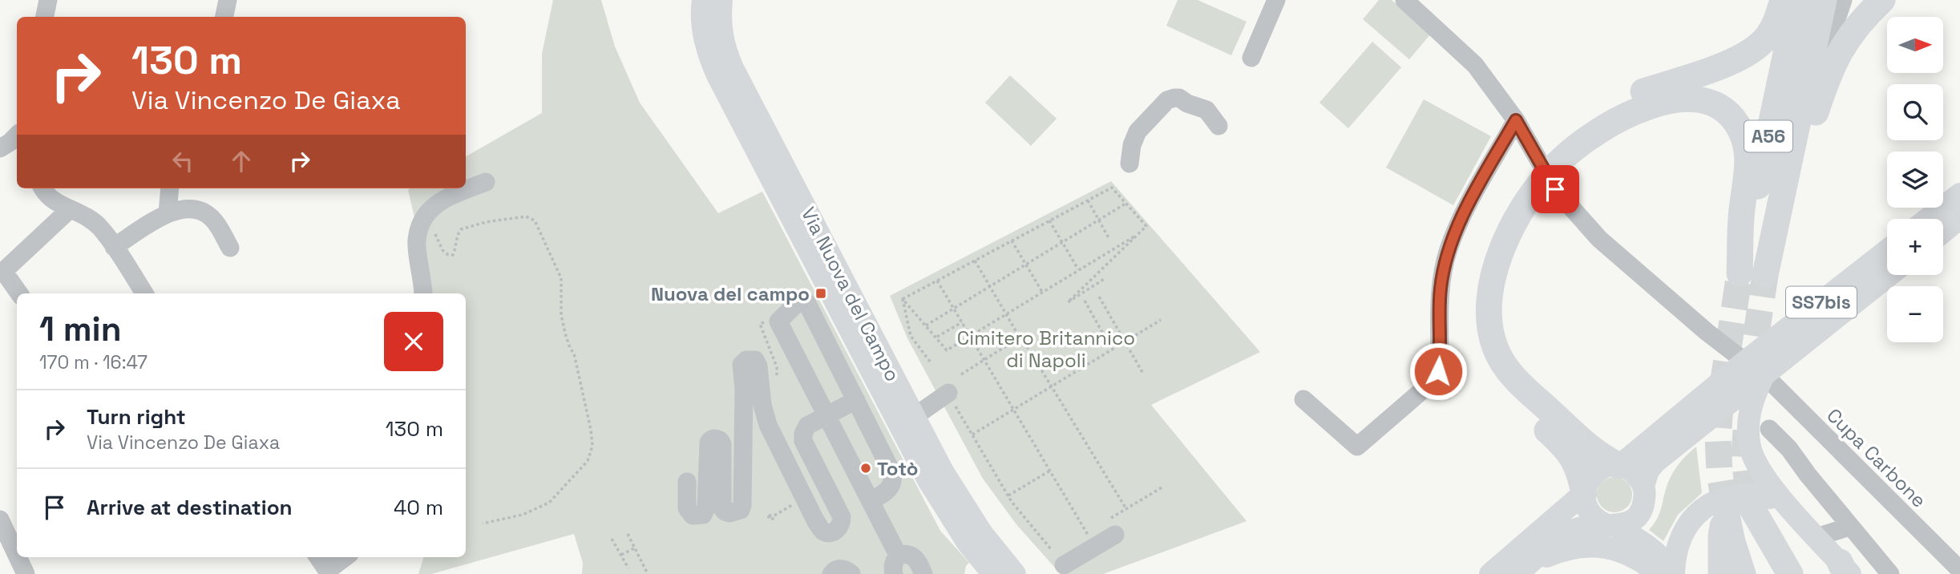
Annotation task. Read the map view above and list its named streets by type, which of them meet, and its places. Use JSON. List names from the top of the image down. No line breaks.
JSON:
{"streets":{"highway":["A56"],"main road":["Via Nuova del Campo","SS7bis"],"street":["Cupa Carbone"]},"crossings":[["SS7bis","Cupa Carbone"]],"parks":["Cimitero Britannico di Napoli"],"places":{"transit":["Nuova del campo"],"other":["Totò"]},"north":"right","page":{"map_buttons":["+","−"],"turn":["130 m","Via Vincenzo De Giaxa"],"heading":["1 min","170 m · 16:47"],"list":[{"name":"Turn right","note":"Via Vincenzo De Giaxa","value":"130 m"},{"name":"Arrive at destination","value":"40 m"}]}}
